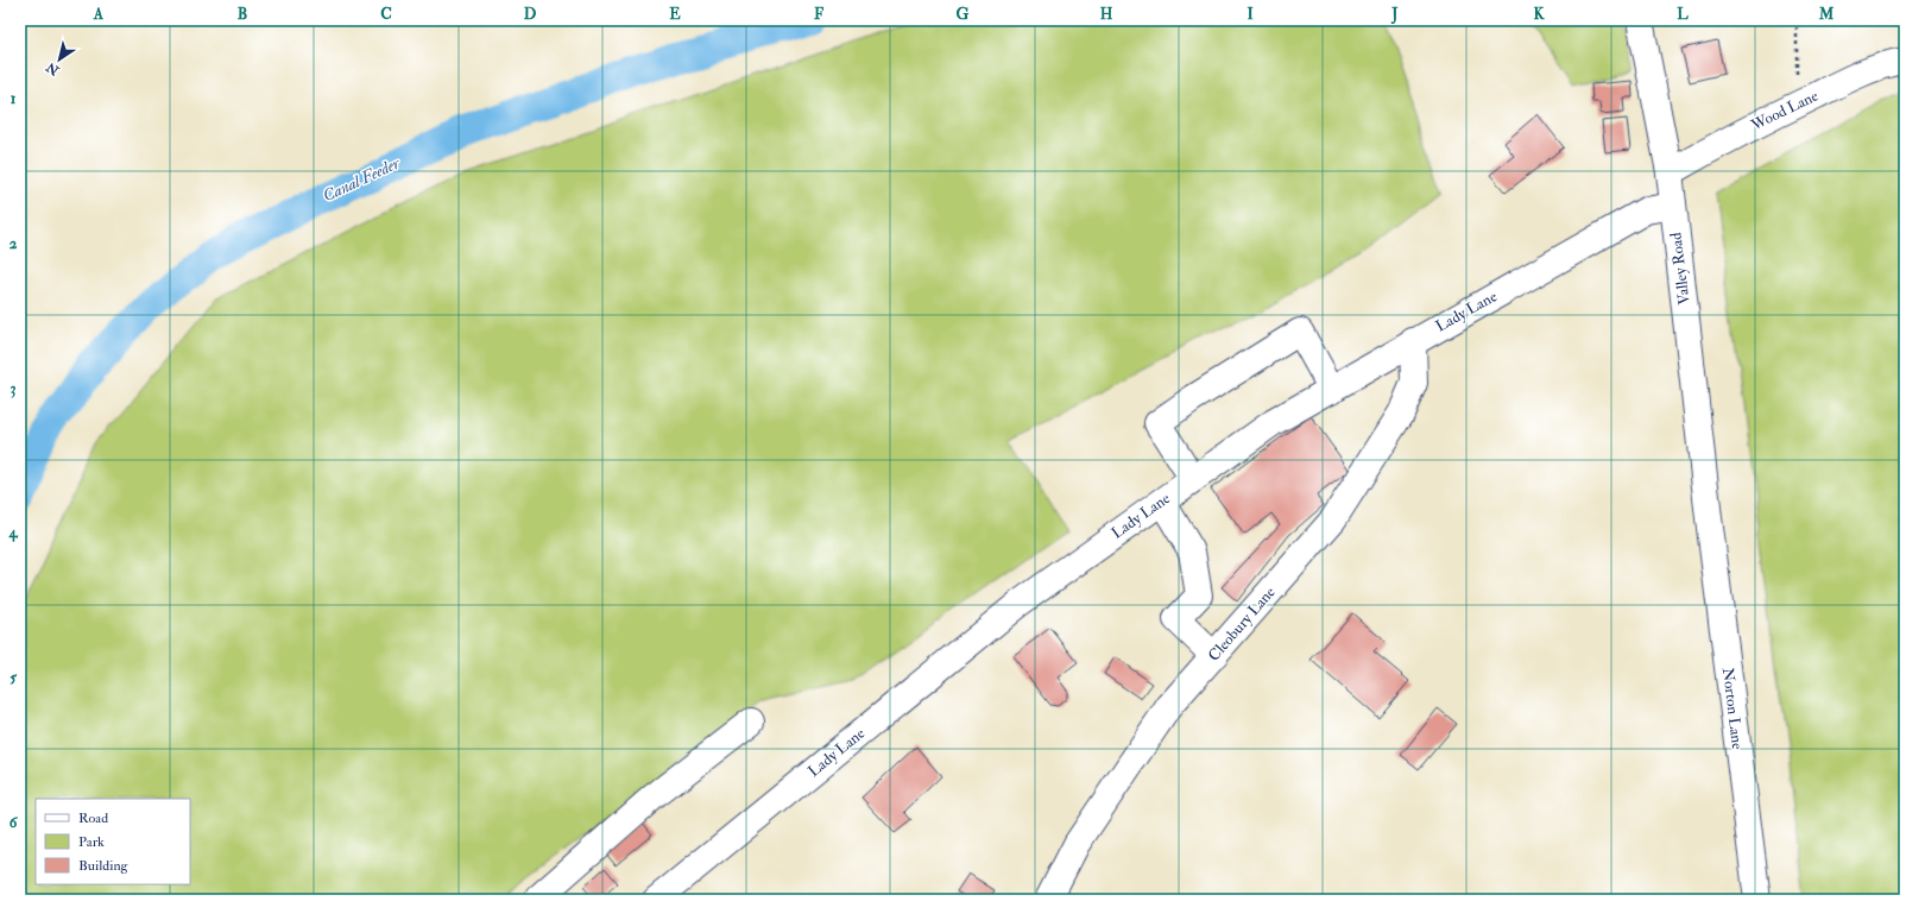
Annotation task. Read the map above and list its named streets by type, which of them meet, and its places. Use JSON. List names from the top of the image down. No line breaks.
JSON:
{"streets":{"street":["Wood Lane","Valley Road","Lady Lane","Cleobury Lane","Norton Lane"]},"crossings":[["Wood Lane","Valley Road"],["Valley Road","Lady Lane"],["Valley Road","Norton Lane"],["Lady Lane","Cleobury Lane"]],"water":["Canal Feeder"],"legend":["Road","Park","Building"],"north":"bottom left","grid":{"columns":["A","B","C","D","E","F","G","H","I","J","K","L","M"],"rows":["1","2","3","4","5","6"]}}
